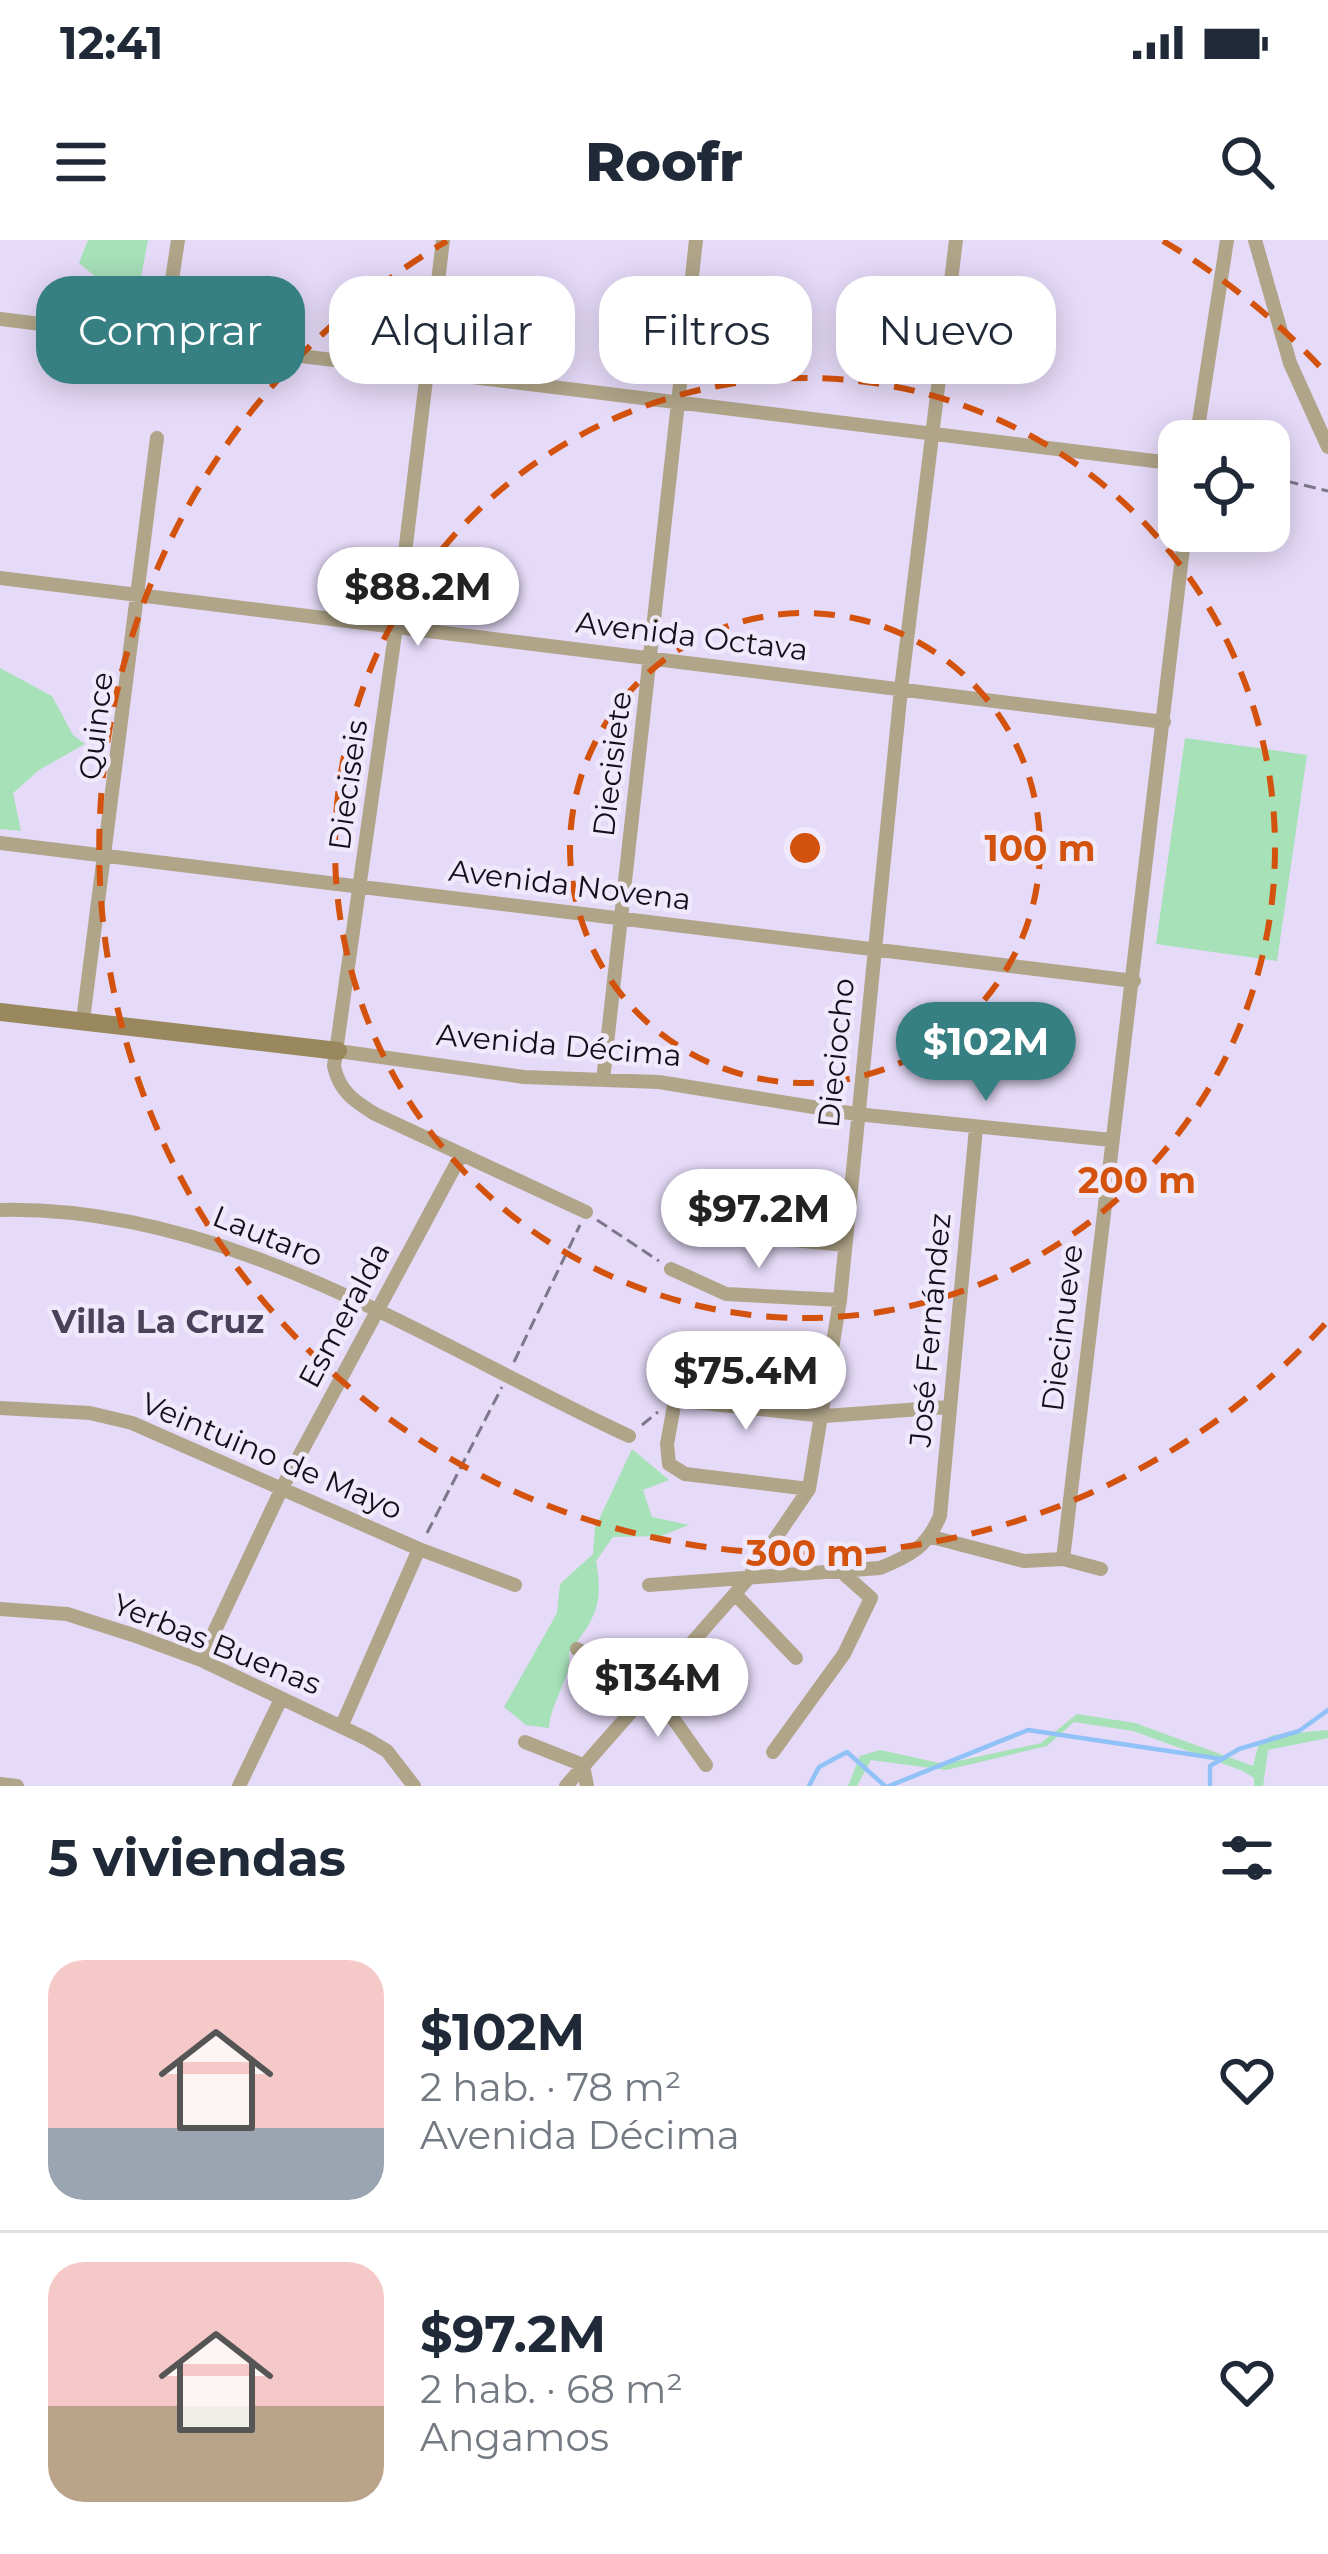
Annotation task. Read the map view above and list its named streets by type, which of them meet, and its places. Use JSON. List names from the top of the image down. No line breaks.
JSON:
{"streets":{"street":["Avenida Octava","Quince","Diecisiete","Dieciseis","Avenida Novena","Avenida Décima","Dieciocho","Lautaro","Esmeralda","Diecinueve","José Fernández","Veintuino de Mayo","Yerbas Buenas"]},"crossings":[["Avenida Octava","Quince"],["Avenida Octava","Diecisiete"],["Avenida Octava","Dieciseis"],["Avenida Octava","Dieciocho"],["Avenida Octava","Diecinueve"],["Quince","Avenida Novena"],["Quince","Avenida Décima"],["Diecisiete","Avenida Novena"],["Diecisiete","Avenida Décima"],["Dieciseis","Avenida Novena"],["Dieciseis","Avenida Décima"],["Avenida Novena","Dieciocho"],["Avenida Novena","Diecinueve"],["Avenida Décima","Dieciocho"],["Avenida Décima","Diecinueve"],["Avenida Décima","José Fernández"],["Lautaro","Esmeralda"],["Esmeralda","Veintuino de Mayo"],["Esmeralda","Yerbas Buenas"]],"districts":["Villa La Cruz"],"page":{"status":"12:41","header":"Roofr","chip":["Comprar","Alquilar","Filtros","Nuevo"],"price":["$88.2M","$102M","$97.2M","$75.4M","$134M"],"heading":"5 viviendas","list":[{"name":"$102M","note":"2 hab. · 78 m² · Avenida Décima"},{"name":"$97.2M","note":"2 hab. · 68 m² · Angamos"}]},"rings":["100 m","200 m","300 m"]}
